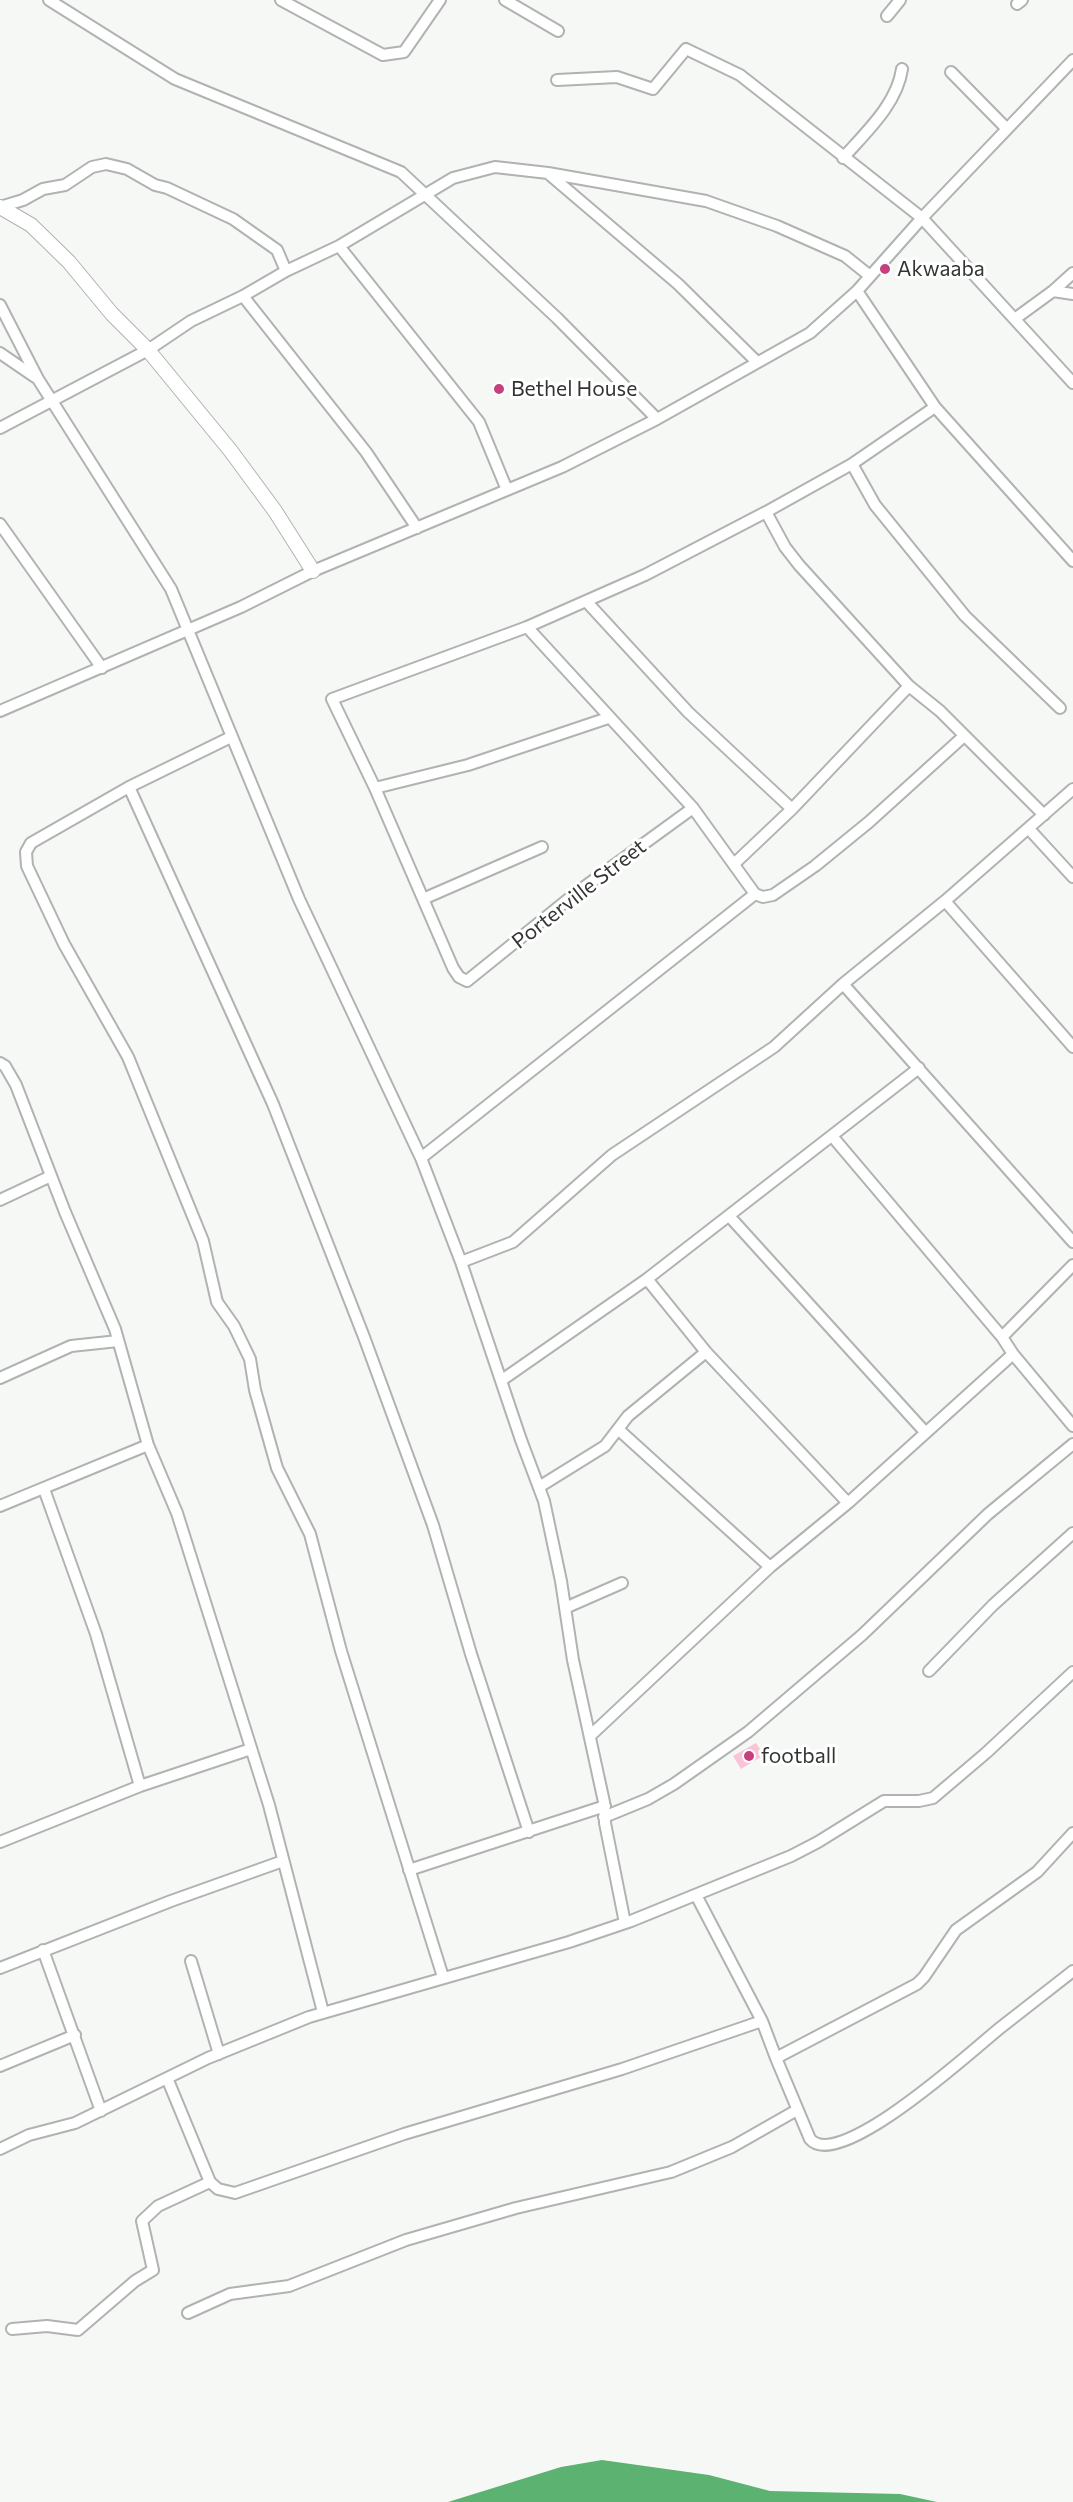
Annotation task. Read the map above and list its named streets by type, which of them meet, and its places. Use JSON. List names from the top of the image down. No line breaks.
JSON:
{"streets":{"street":["Porterville Street"]},"places":["Akwaaba","Bethel House","football"]}
